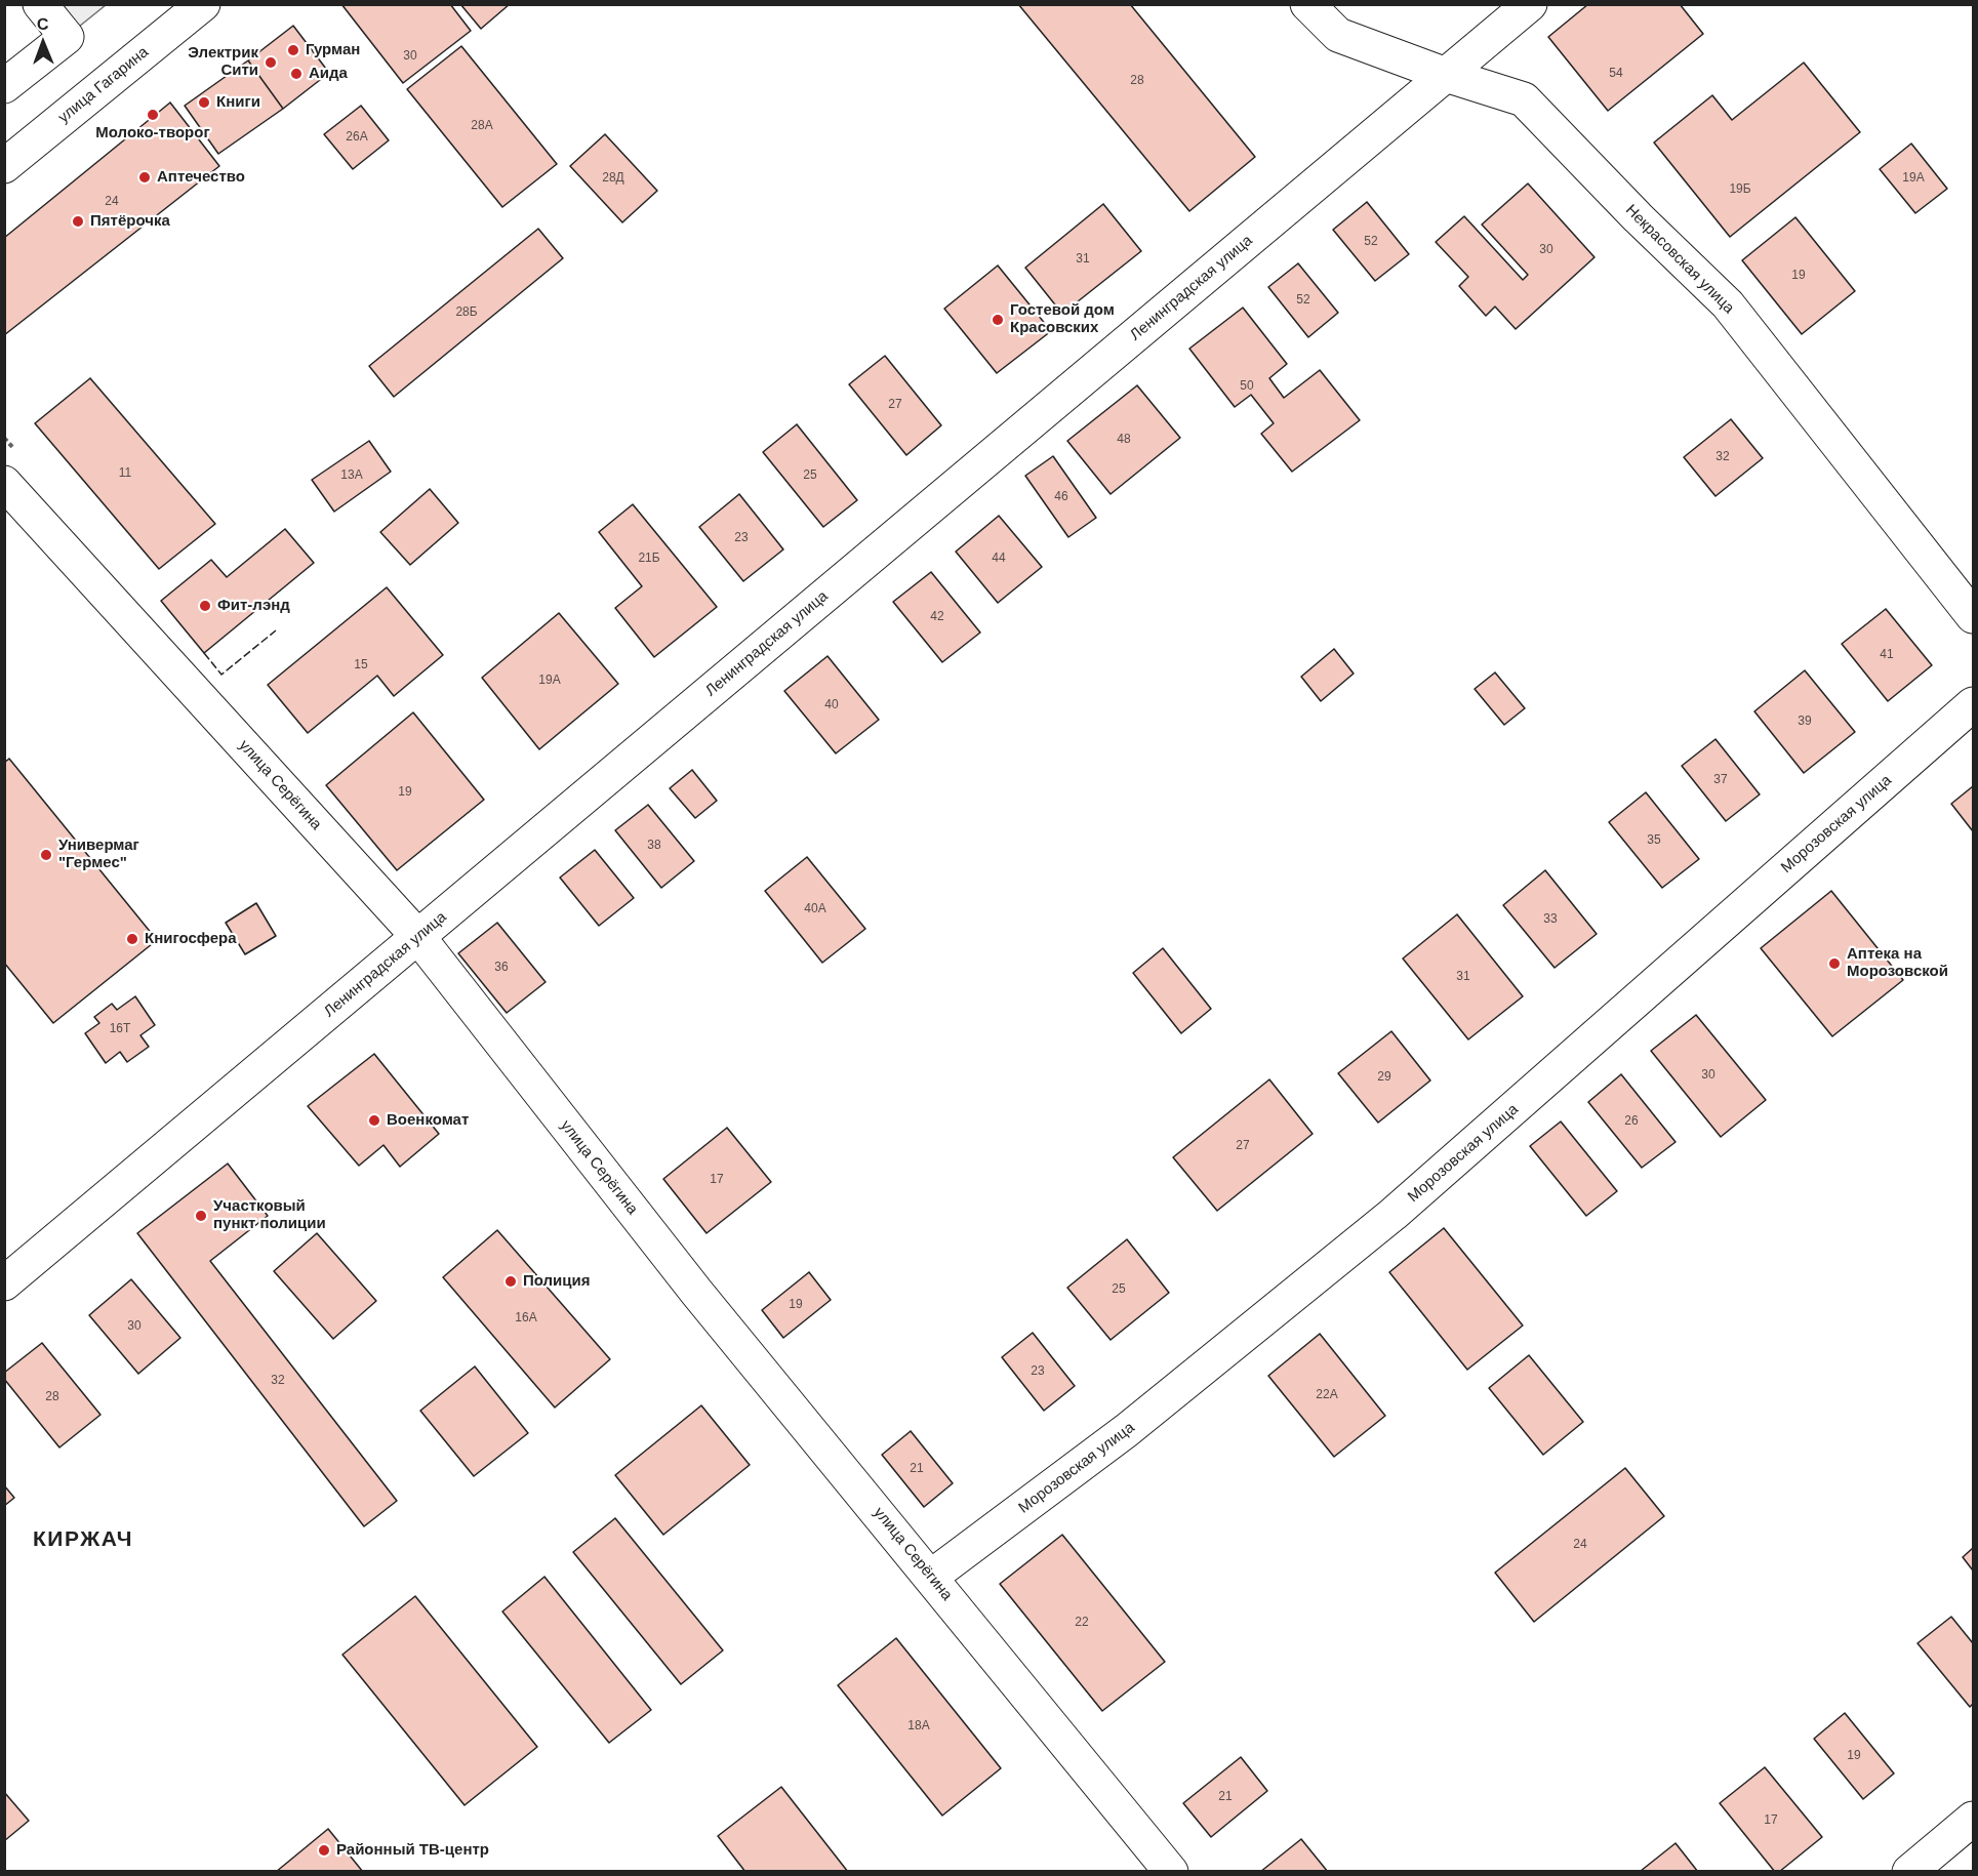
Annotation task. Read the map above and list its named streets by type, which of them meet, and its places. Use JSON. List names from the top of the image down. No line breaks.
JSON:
{"streets":{"street":["улица Гагарина","Некрасовская улица","Ленинградская улица","улица Серёгина","Морозовская улица"]},"crossings":[["Некрасовская улица","Ленинградская улица"],["Ленинградская улица","улица Серёгина"],["улица Серёгина","Морозовская улица"]],"districts":["КИРЖАЧ"],"places":["Гурман","Электрик Сити","Аида","Книги","Молоко-творог","Аптечество","Пятёрочка","Гостевой дом Красовских","Фит-лэнд","Универмаг \"Гермес\"","Книгосфера","Аптека на Морозовской","Военкомат","Участковый пункт полиции","Полиция","Районный ТВ-центр"],"house_numbers":["30","54","28","28А","26А","28Д","19А","19Б","24","52","30","31","19","52","28Б","50","27","48","32","11","13А","25","46","23","21Б","44","42","41","15","19А","40","39","37","19","35","38","40А","33","36","31","16Т","30","29","26","27","17","25","19","16А","30","23","32","22А","28","21","24","22","18А","19","21","17"],"north":"top"}
